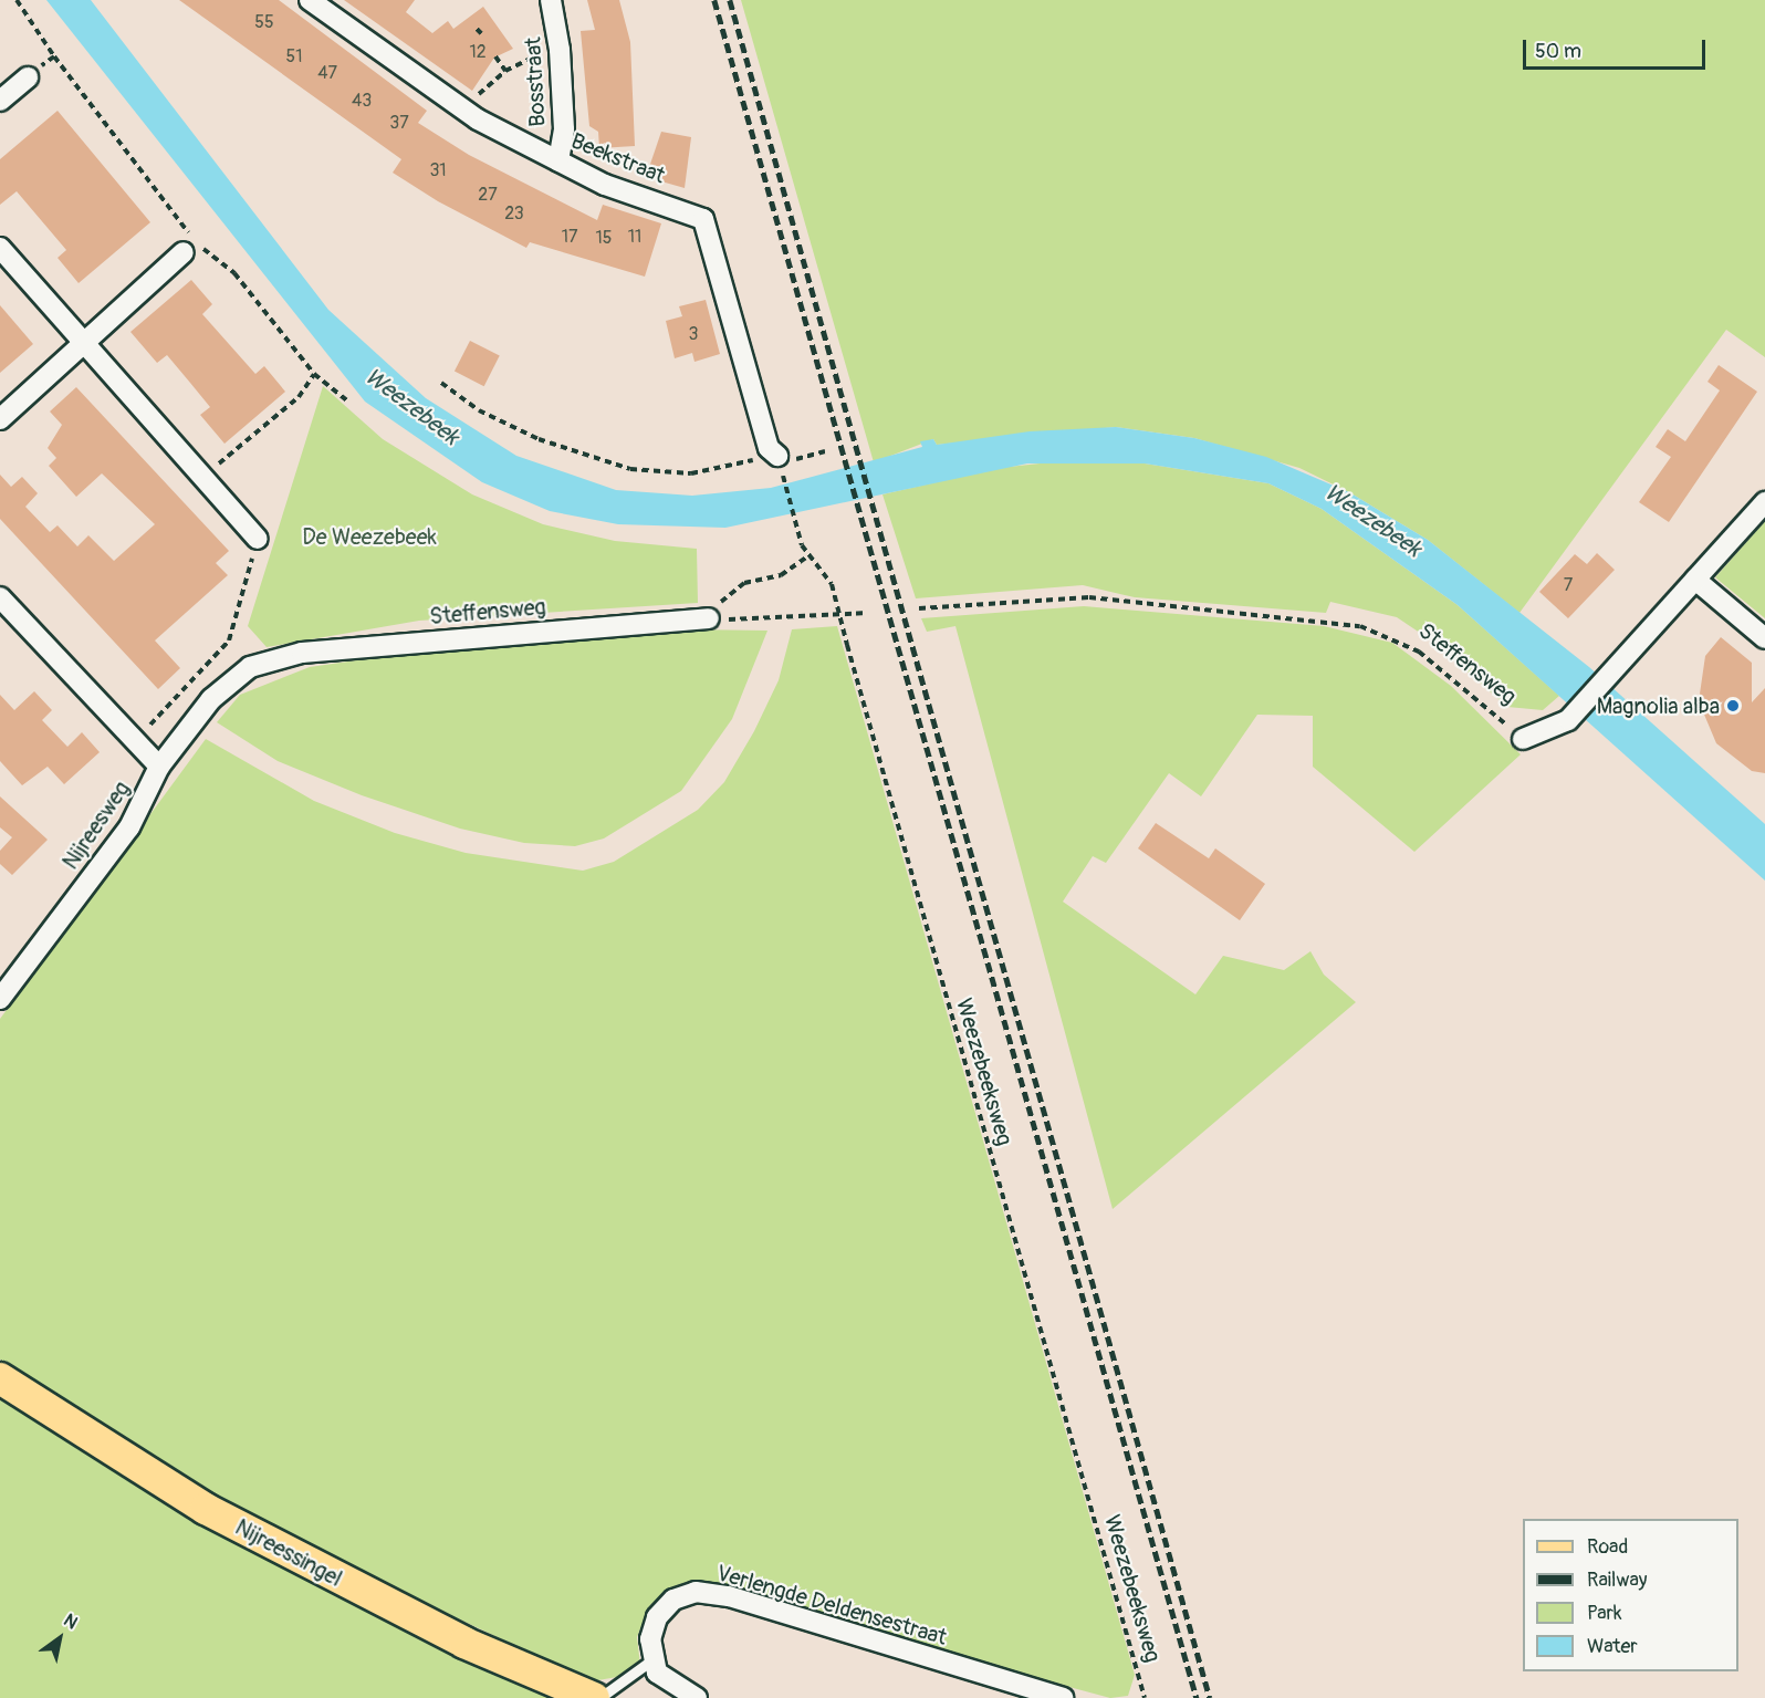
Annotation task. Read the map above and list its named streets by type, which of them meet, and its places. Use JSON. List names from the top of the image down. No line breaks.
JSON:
{"streets":{"main road":["Nijreessingel"],"street":["Bosstraat","Beekstraat","Steffensweg","Nijreesweg","Verlengde Deldensestraat"],"path":["Weezebeeksweg"]},"crossings":[["Bosstraat","Beekstraat"],["Beekstraat","Weezebeeksweg"],["Steffensweg","Nijreesweg"]],"water":["Weezebeek"],"parks":["De Weezebeek"],"places":["Magnolia alba"],"house_numbers":["55","12","51","47","43","37","31","27","23","17","11","15","3","7"],"legend":["Road","Railway","Park","Water"],"scale_bar":"50 m","north":"top right"}
